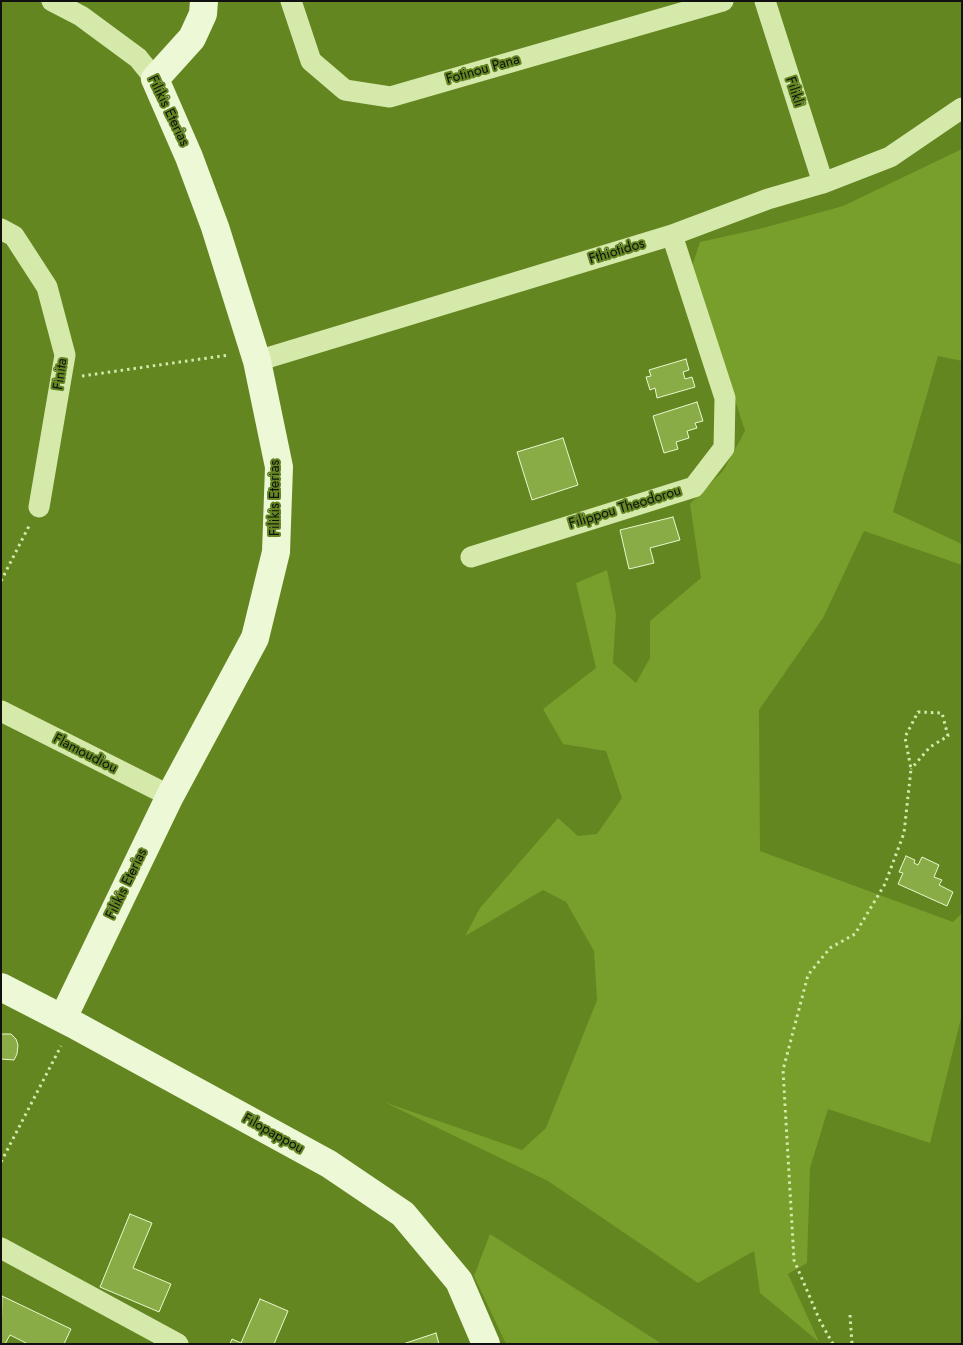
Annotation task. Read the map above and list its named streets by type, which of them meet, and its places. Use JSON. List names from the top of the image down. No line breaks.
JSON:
{"streets":{"main road":["Filikis Eterias","Filopappou"],"street":["Fotinou Pana","Filikli","Fthiotidos","Finita","Filippou Theodorou","Flamoudiou"]},"crossings":[["Filikli","Fthiotidos"],["Filikis Eterias","Fthiotidos"],["Filikis Eterias","Flamoudiou"],["Filikis Eterias","Filopappou"],["Fthiotidos","Filippou Theodorou"]]}
